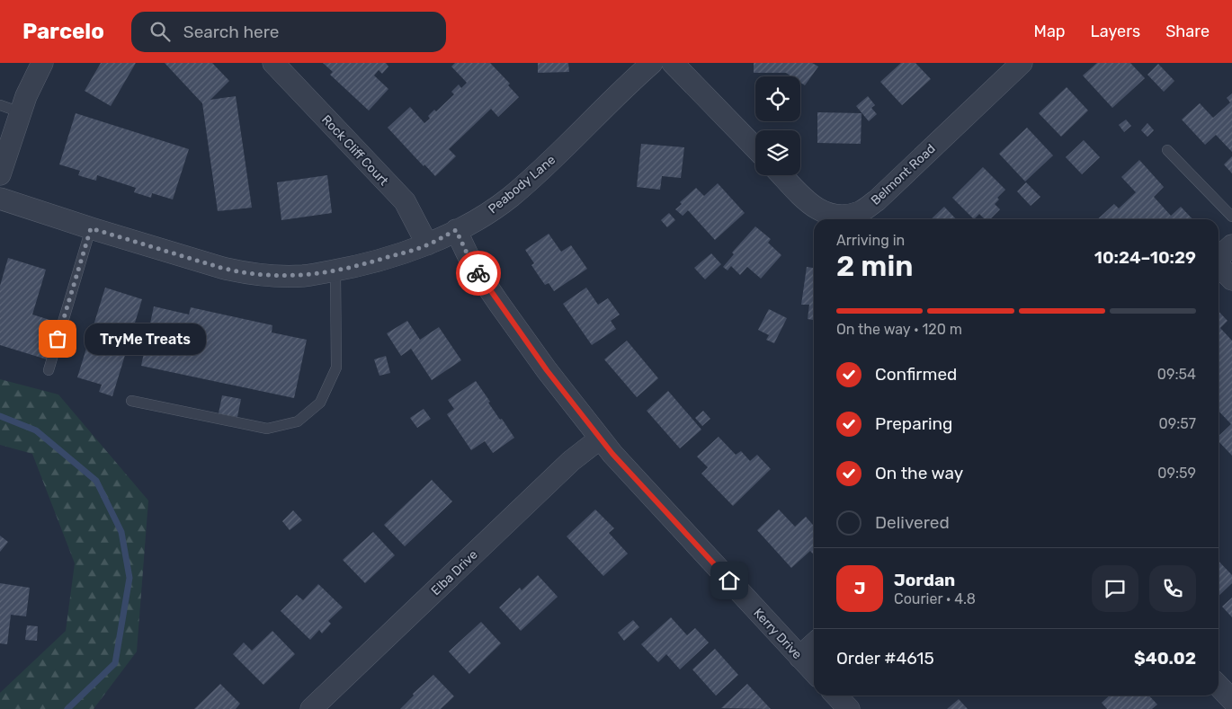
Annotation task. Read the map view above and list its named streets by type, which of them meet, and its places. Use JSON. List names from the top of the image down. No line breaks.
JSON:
{"streets":{"street":["Rock Cliff Court","Belmont Road","Peabody Lane","Elba Drive","Kerry Drive"]},"crossings":[["Rock Cliff Court","Peabody Lane"],["Peabody Lane","Kerry Drive"],["Elba Drive","Kerry Drive"]],"places":["TryMe Treats"],"page":{"header":"Parcelo","search":"Search here","nav":["Map","Layers","Share"],"heading":["2 min","Arriving in","10:24–10:29"],"panel":["Jordan","Courier · 4.8","Order #4615","$40.02"],"bar":"On the way · 120 m","bubble":"TryMe Treats","list":[["Confirmed","09:54"],["Preparing","09:57"],["On the way","09:59"],"Delivered"],"round":"J"}}
